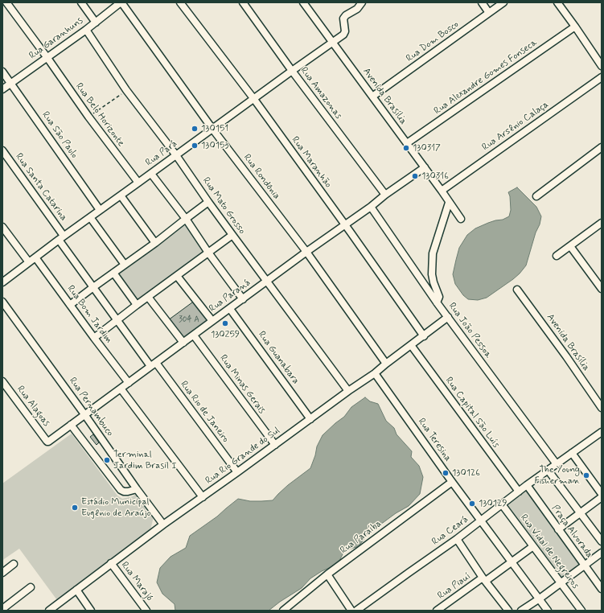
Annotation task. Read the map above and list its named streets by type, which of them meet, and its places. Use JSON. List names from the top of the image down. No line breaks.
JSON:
{"streets":{"street":["Rua Garanhuns","Rua Dom Bosco","Rua Alexandre Gomes Fonseca","Rua Amazonas","Avenida Brasília","Rua Belo Horizonte","Rua Arsênio Calaça","Rua São Paulo","Rua Pará","Rua Maranhão","Rua Rondônia","Rua Santa Catarina","Rua Mato Grosso","Rua Paraná","Rua Bom Jardim","Rua João Pessoa","Rua Guanabara","Rua Minas Gerais","Rua Alagoas","Rua Pernambuco","Rua Rio de Janeiro","Rua Capital São Luís","Rua Teresina","Rua Rio Grande do Sul","Rua Ceará","Praça Alvorada","Rua Paraíba","Rua Vidal de Negreiros","Rua Marajó","Rua Piauí"]},"crossings":[["Rua Garanhuns","Rua Belo Horizonte"],["Rua Garanhuns","Rua São Paulo"],["Rua Garanhuns","Rua Rondônia"],["Rua Garanhuns","Rua Mato Grosso"],["Rua Dom Bosco","Avenida Brasília"],["Rua Alexandre Gomes Fonseca","Avenida Brasília"],["Rua Amazonas","Rua Pará"],["Rua Amazonas","Rua Paraná"],["Avenida Brasília","Rua Arsênio Calaça"],["Avenida Brasília","Rua Pará"],["Avenida Brasília","Rua Paraná"],["Rua Belo Horizonte","Rua Pará"],["Rua São Paulo","Rua Pará"],["Rua Pará","Rua Maranhão"],["Rua Pará","Rua Rondônia"],["Rua Pará","Rua Santa Catarina"],["Rua Pará","Rua Mato Grosso"],["Rua Pará","Rua Bom Jardim"],["Rua Maranhão","Rua Paraná"],["Rua Maranhão","Rua Rio Grande do Sul"],["Rua Rondônia","Rua Paraná"],["Rua Rondônia","Rua Rio Grande do Sul"],["Rua Santa Catarina","Rua Rio de Janeiro"],["Rua Mato Grosso","Rua Paraná"],["Rua Mato Grosso","Rua Rio Grande do Sul"],["Rua Paraná","Rua Bom Jardim"],["Rua Paraná","Rua João Pessoa"],["Rua Paraná","Rua Guanabara"],["Rua Paraná","Rua Minas Gerais"],["Rua Paraná","Rua Alagoas"],["Rua Paraná","Rua Pernambuco"],["Rua Paraná","Rua Rio de Janeiro"],["Rua João Pessoa","Rua Rio Grande do Sul"],["Rua João Pessoa","Rua Ceará"],["Rua Guanabara","Rua Rio Grande do Sul"],["Rua Minas Gerais","Rua Rio Grande do Sul"],["Rua Pernambuco","Rua Rio Grande do Sul"],["Rua Rio de Janeiro","Rua Rio Grande do Sul"],["Rua Capital São Luís","Rua Rio Grande do Sul"],["Rua Capital São Luís","Rua Ceará"],["Rua Teresina","Rua Rio Grande do Sul"],["Rua Teresina","Rua Ceará"],["Rua Teresina","Rua Paraíba"],["Rua Teresina","Rua Piauí"],["Rua Rio Grande do Sul","Rua Marajó"],["Rua Ceará","Praça Alvorada"],["Rua Ceará","Rua Vidal de Negreiros"],["Rua Vidal de Negreiros","Rua Piauí"]],"places":["130151","130153","130317","130316","130259","Terminal Jardim Brasil I","130126","The Young Fisherman","130129","Estádio Municipal Eugênio de Araújo"],"house_numbers":["304 A"]}
